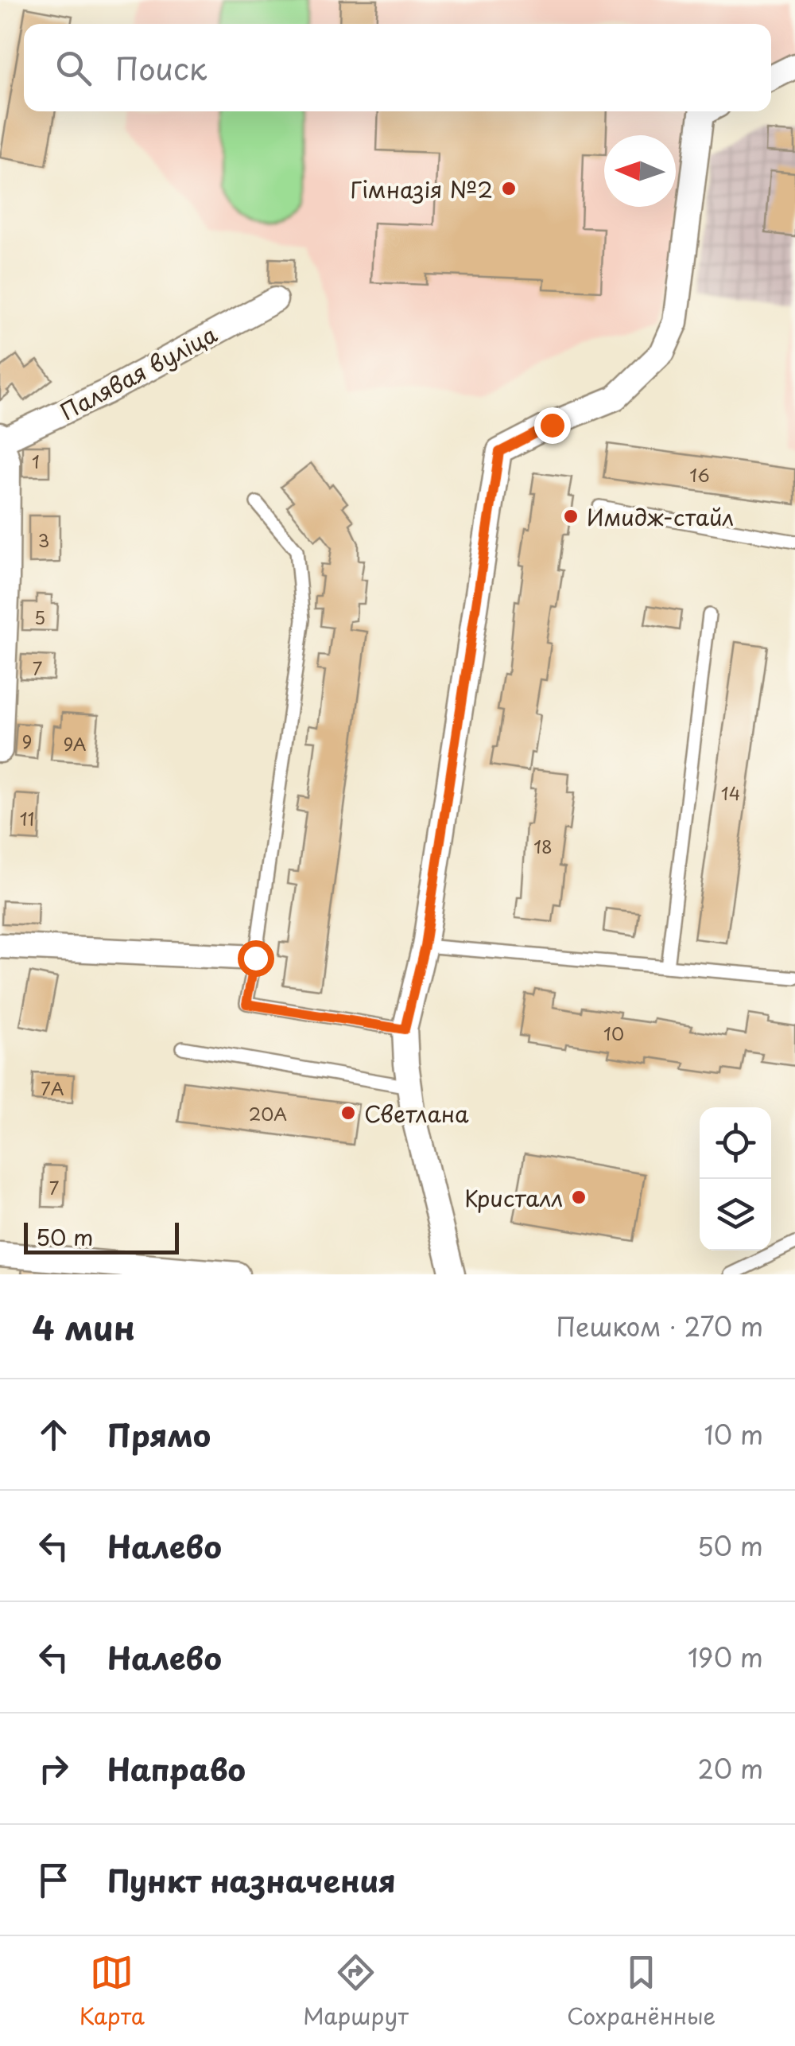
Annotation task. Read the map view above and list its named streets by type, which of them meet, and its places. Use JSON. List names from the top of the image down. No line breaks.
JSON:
{"streets":{"street":["Палявая вуліца"]},"places":["Гімназія №2","Имидж-стайл","Светлана","Кристалл"],"house_numbers":["1","16","3","5","7","9","9А","14","11","18","10","7А","20А","7"],"scale_bar":"50 m","north":"left","page":{"search":"Поиск","scale":"50 m","heading":["4 мин","Пешком · 270 m"],"list":[["Прямо","10 m"],["Налево","50 m"],["Налево","190 m"],["Направо","20 m"],"Пункт назначения"],"nav":["Карта","Маршрут","Сохранённые"]}}
